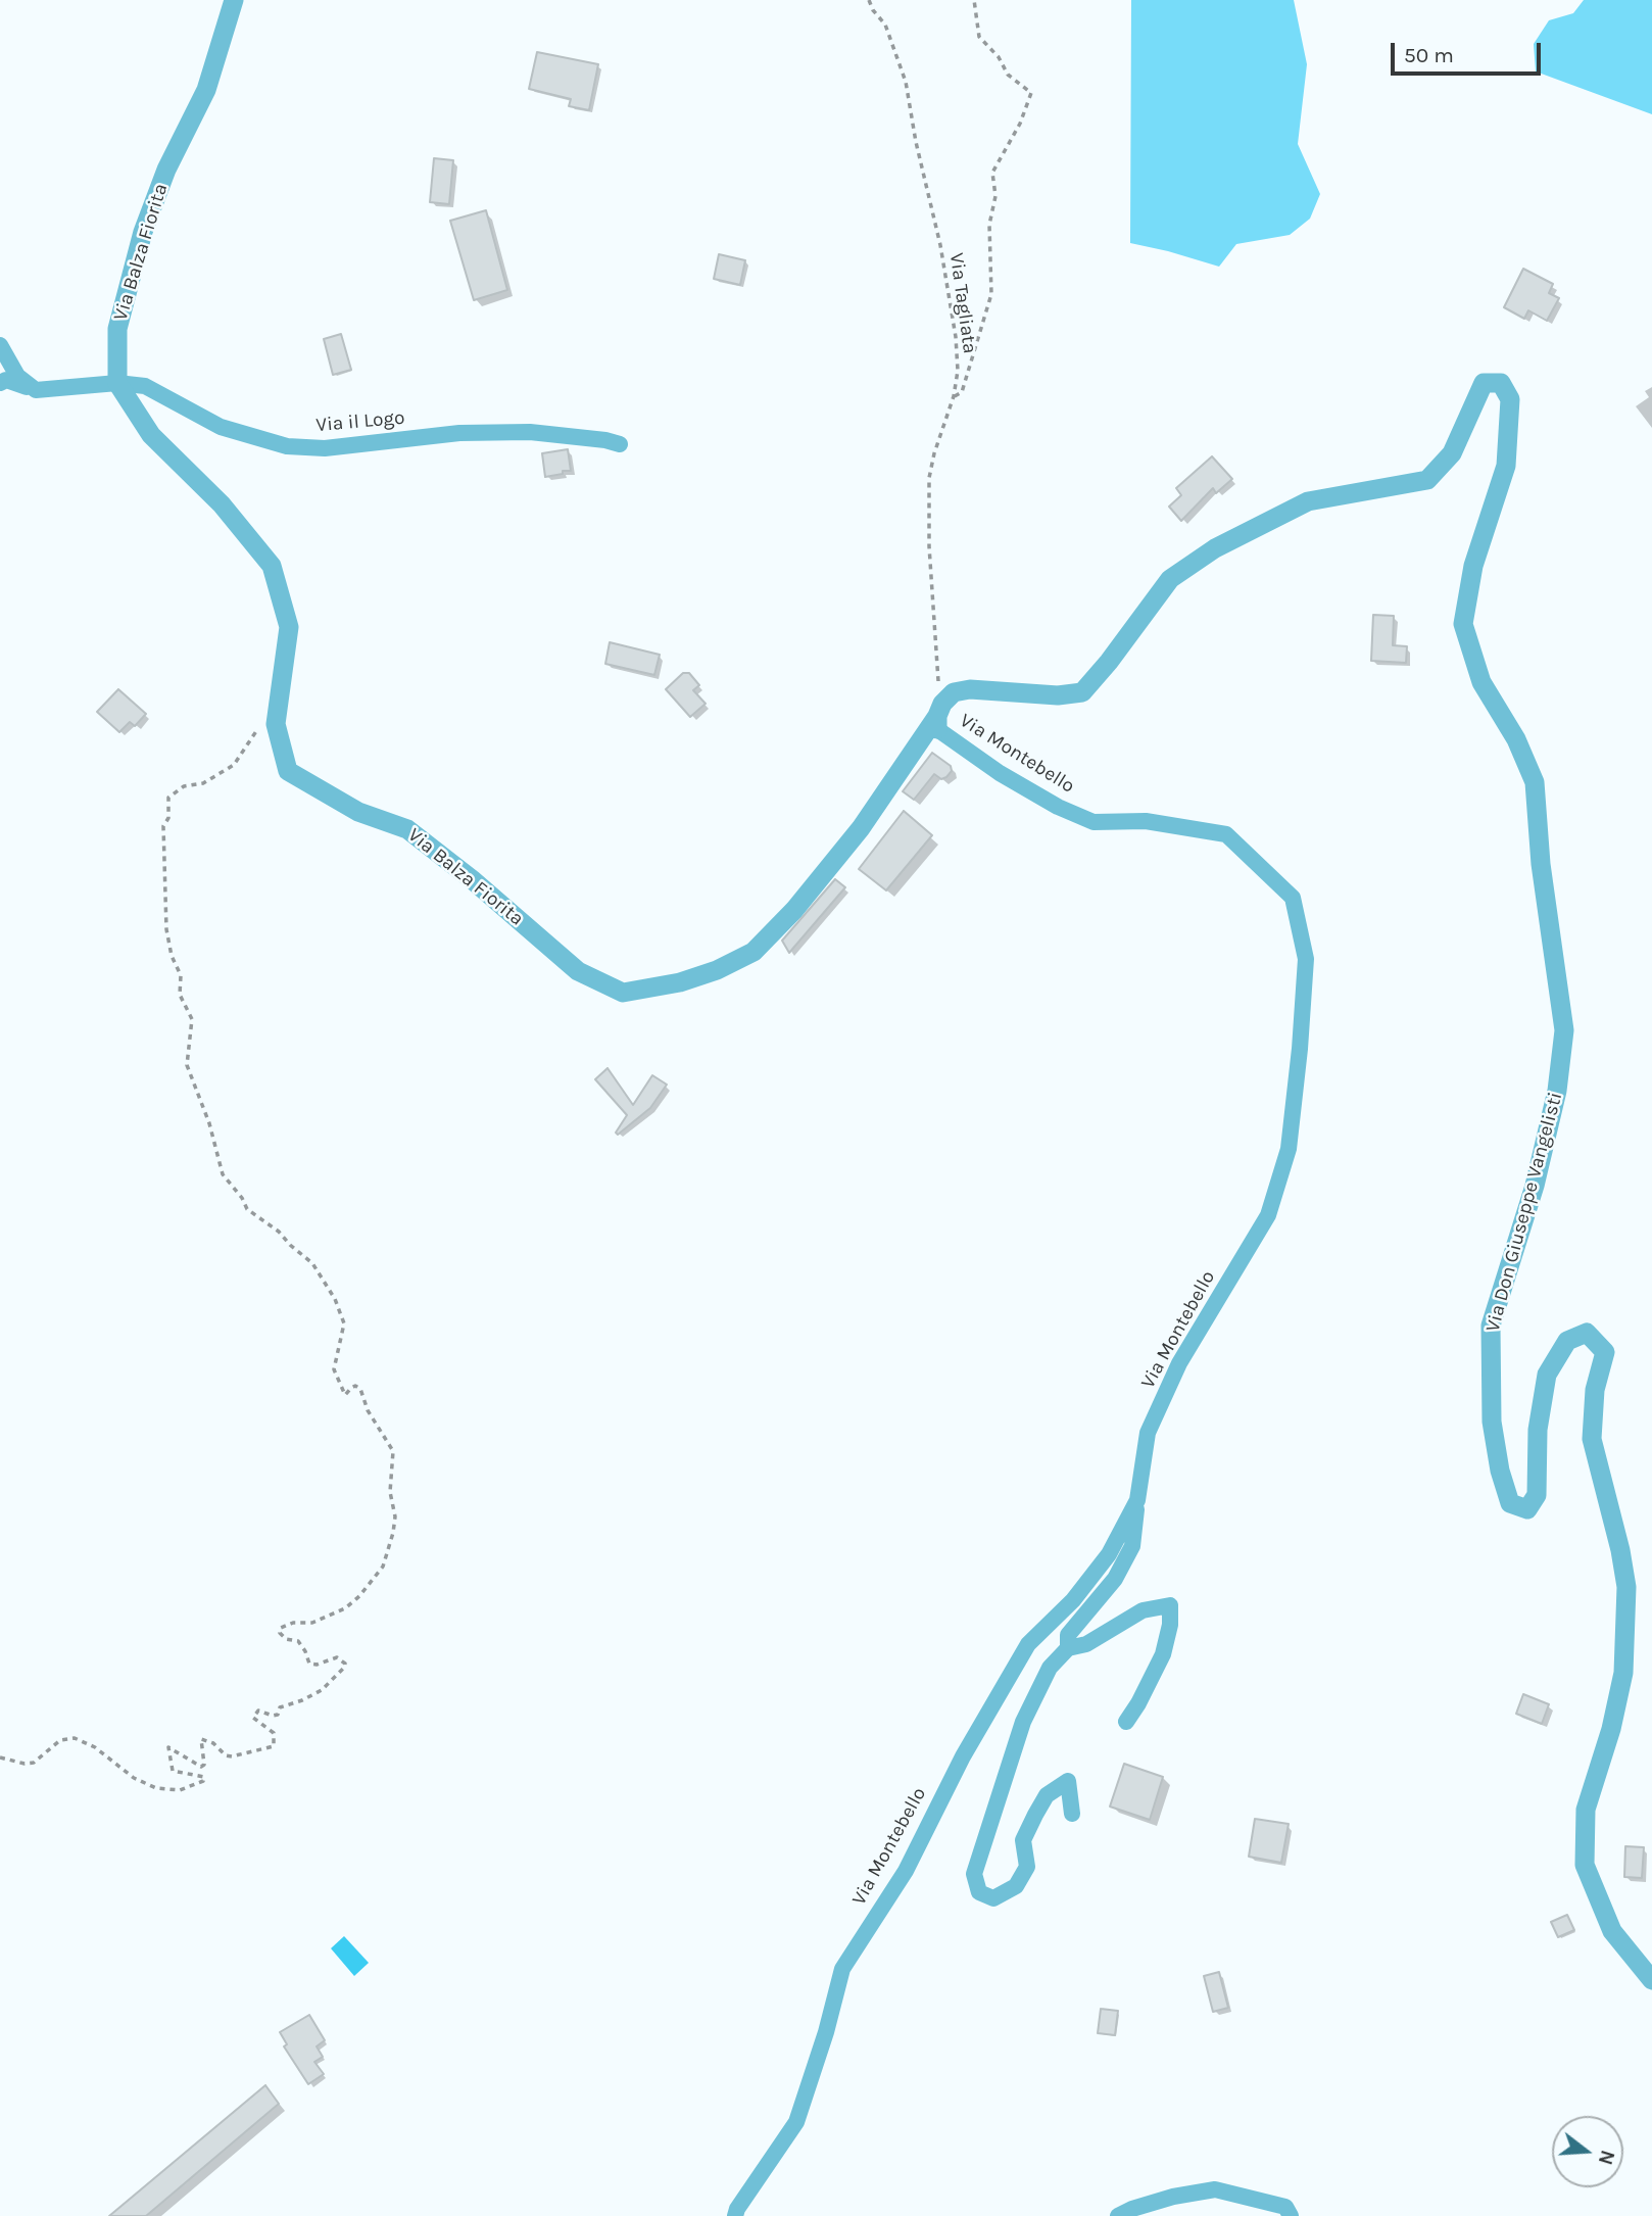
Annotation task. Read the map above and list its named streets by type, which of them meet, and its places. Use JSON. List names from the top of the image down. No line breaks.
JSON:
{"streets":{"street":["Via Balza Fiorita","Via il Logo","Via Montebello","Via Don Giuseppe Vangelisti"],"path":["Via Tagliata"]},"crossings":[["Via Balza Fiorita","Via Tagliata"],["Via Balza Fiorita","Via il Logo"],["Via Balza Fiorita","Via Montebello"],["Via Balza Fiorita","Via Don Giuseppe Vangelisti"],["Via Tagliata","Via Montebello"],["Via Tagliata","Via Don Giuseppe Vangelisti"],["Via Montebello","Via Don Giuseppe Vangelisti"]],"scale_bar":"50 m","north":"right"}
